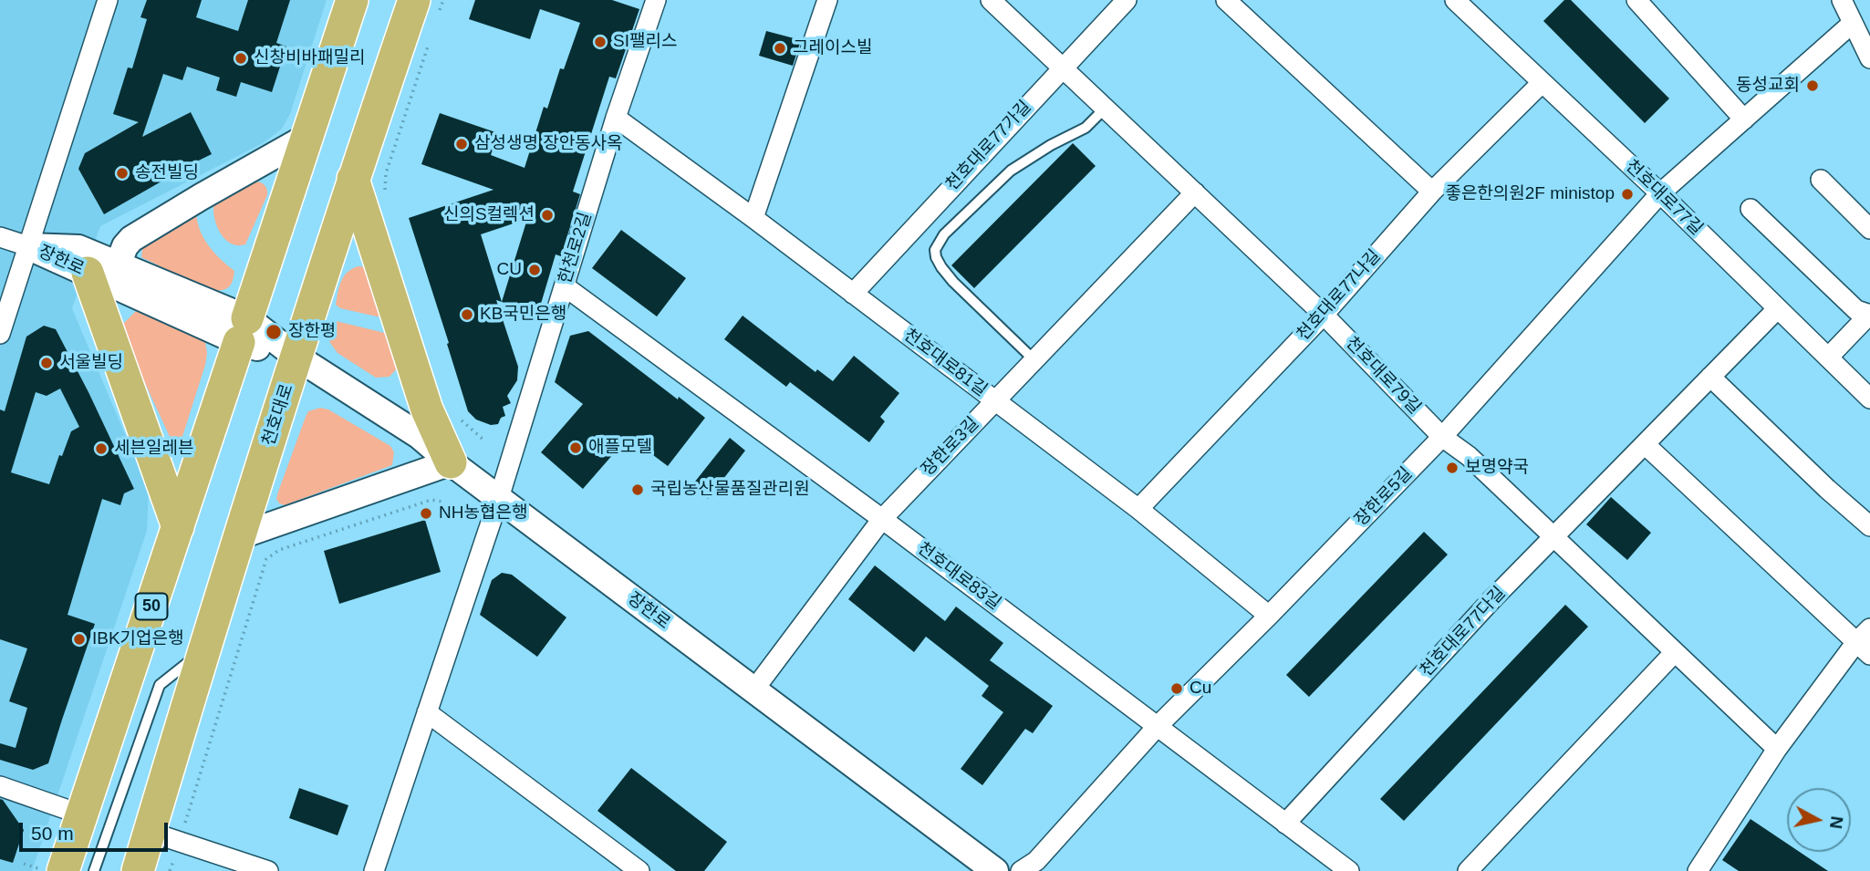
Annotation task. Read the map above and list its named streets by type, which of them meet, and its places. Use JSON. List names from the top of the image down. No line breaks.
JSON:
{"streets":{"main road":["천호대로","50"],"street":["천호대로77가길","천호대로77길","한천로2길","장한로","천호대로77나길","천호대로81길","천호대로79길","장한로3길","장한로5길","천호대로83길","천호대로77다길"]},"crossings":[["천호대로77가길","천호대로81길"],["천호대로77가길","천호대로79길"],["천호대로77길","천호대로77나길"],["천호대로77길","장한로5길"],["천호대로77길","천호대로77다길"],["한천로2길","장한로"],["한천로2길","천호대로81길"],["한천로2길","천호대로83길"],["장한로","천호대로"],["장한로","장한로3길"],["장한로","50"],["천호대로77나길","천호대로81길"],["천호대로77나길","천호대로79길"],["천호대로81길","장한로3길"],["천호대로81길","장한로5길"],["천호대로79길","장한로3길"],["천호대로79길","장한로5길"],["천호대로79길","천호대로77다길"],["장한로3길","천호대로83길"],["장한로5길","천호대로83길"],["천호대로83길","천호대로77다길"]],"places":["SI팰리스","그레이스빌","신창비바패밀리","동성교회","삼성생명 장안동사옥","송전빌딩","좋은한의원2F ministop","신의S컬렉션","CU","KB국민은행","장한평","서울빌딩","애플모텔","세븐일레븐","보명약국","국립농산물품질관리원","NH농협은행","IBK기업은행","Cu"],"scale_bar":"50 m","north":"right"}
